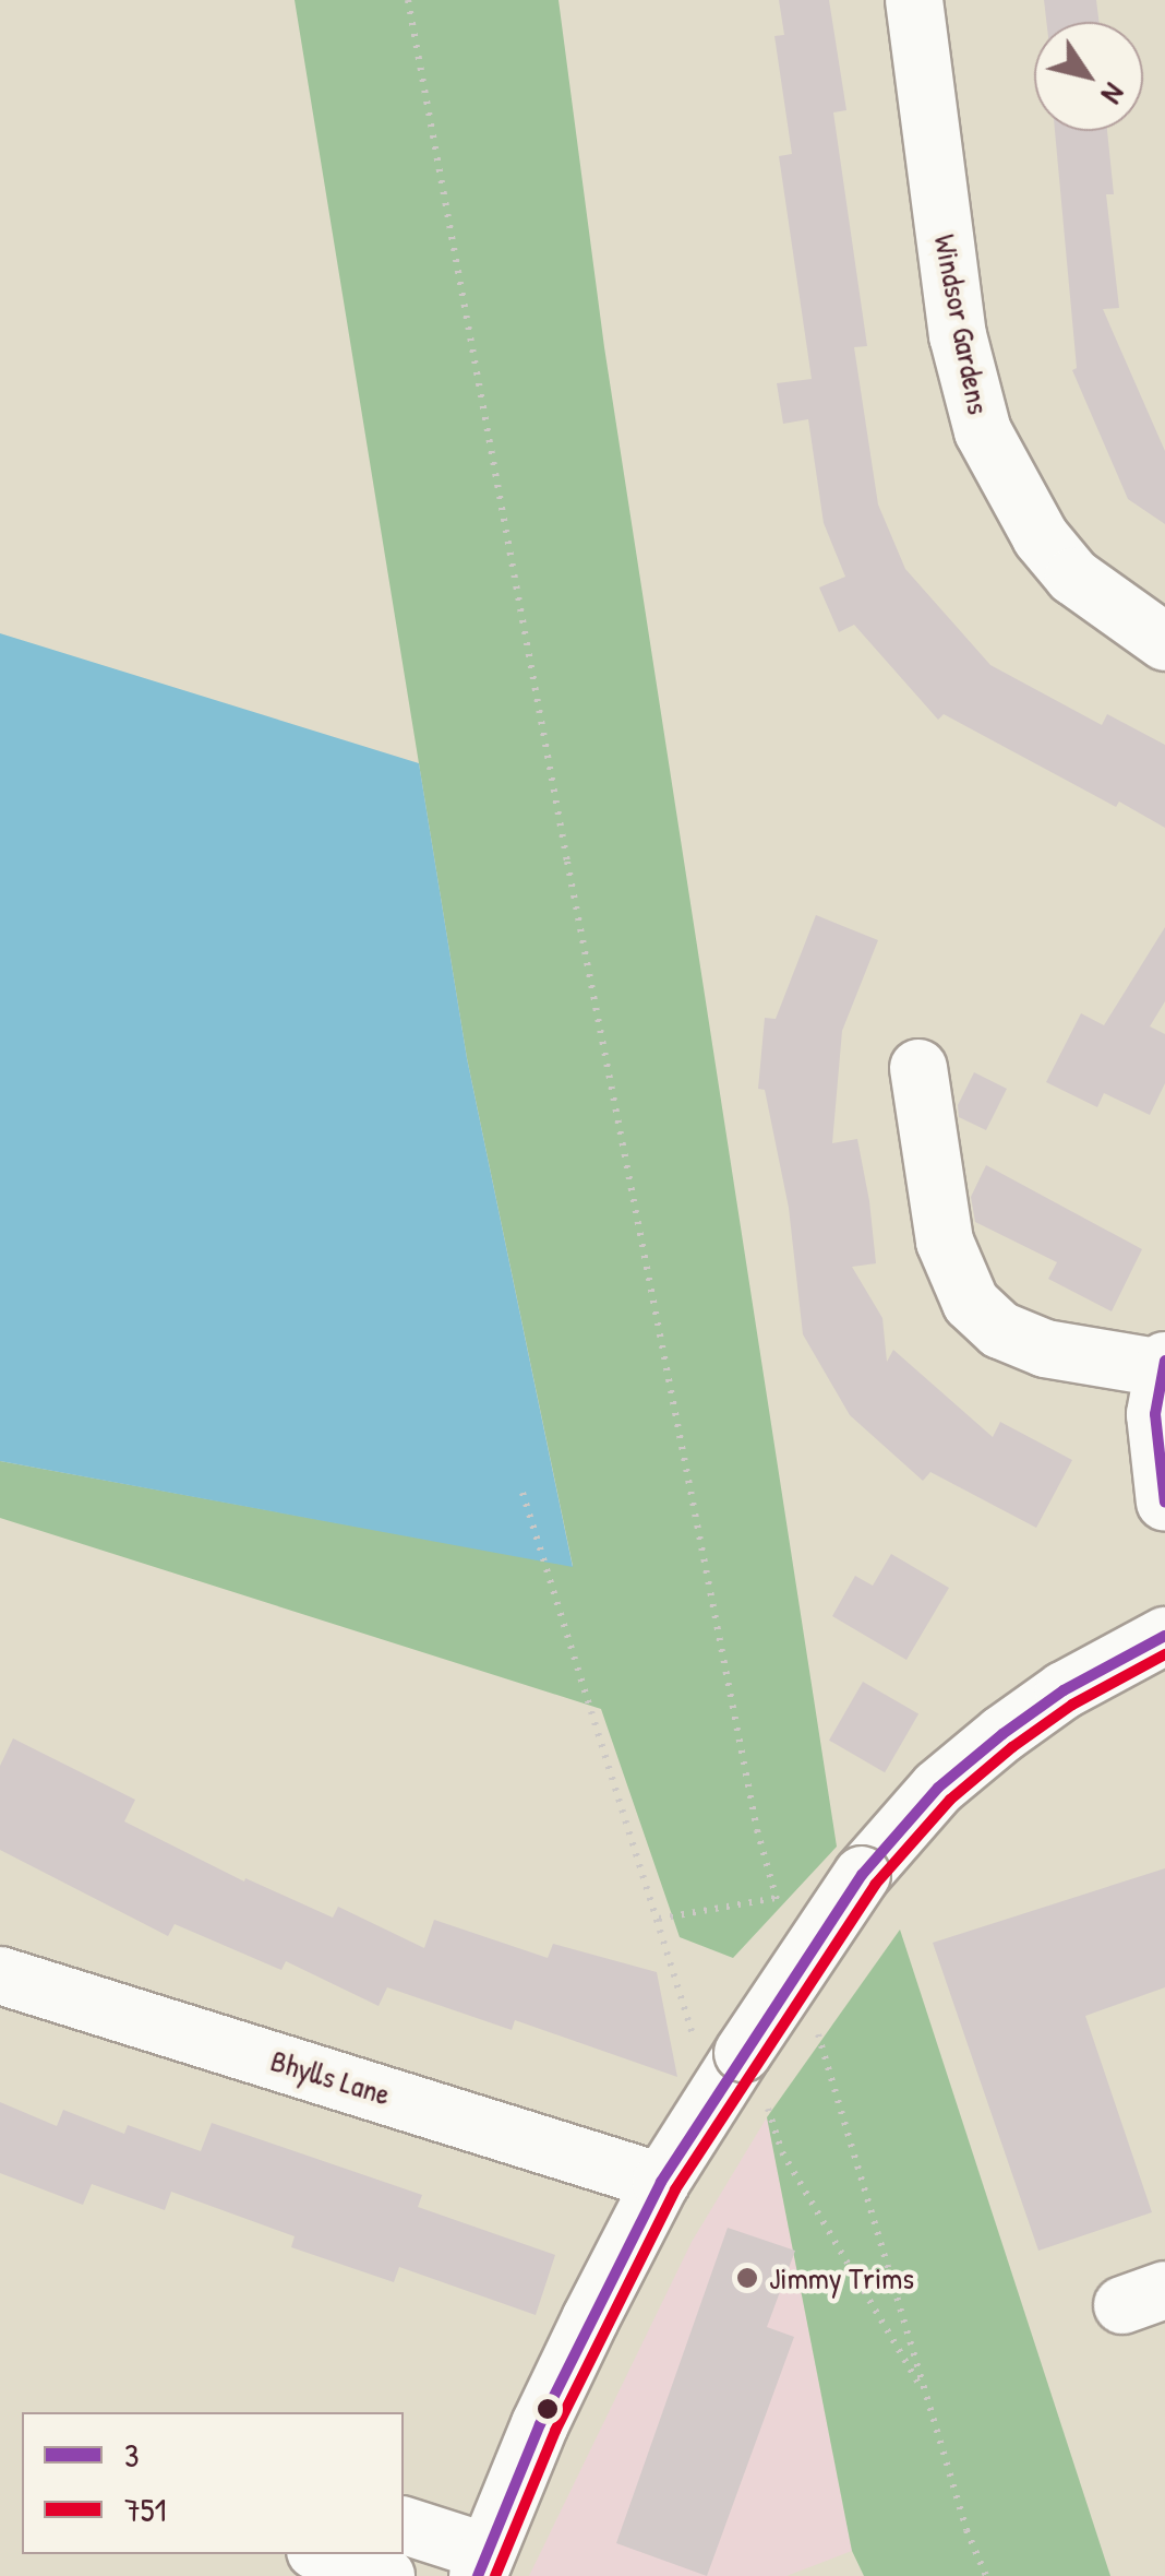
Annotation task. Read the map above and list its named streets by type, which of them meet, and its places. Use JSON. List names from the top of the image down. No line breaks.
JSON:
{"streets":{"street":["Windsor Gardens","Bhylls Lane"]},"places":["Jimmy Trims"],"lines":["transit line 3","transit line 751"],"legend":["3","751"],"north":"bottom right"}
